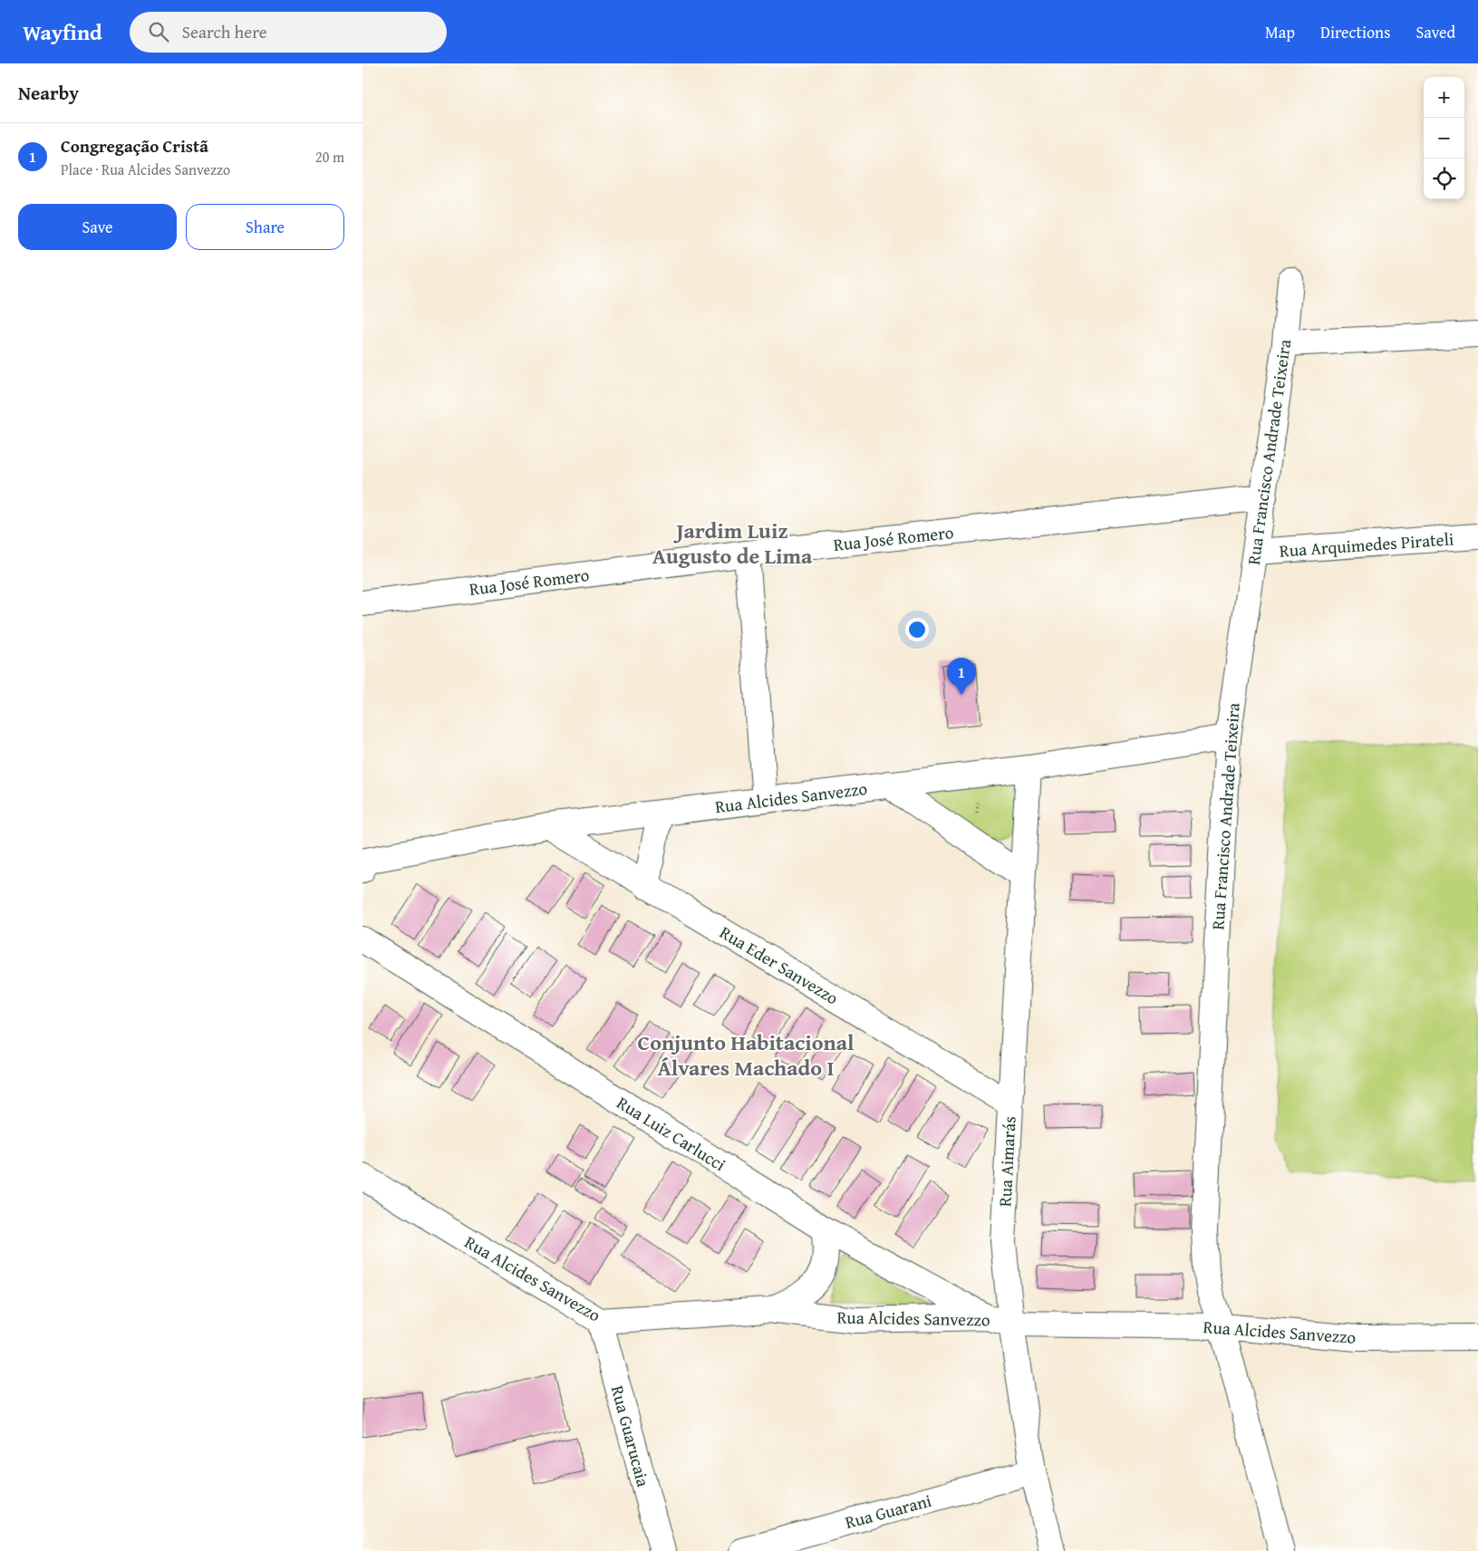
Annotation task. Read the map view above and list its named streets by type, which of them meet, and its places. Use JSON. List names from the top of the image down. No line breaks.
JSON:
{"streets":{"street":["Rua Francisco Andrade Teixeira","Rua José Romero","Rua Arquimedes Pirateli","Rua Alcides Sanvezzo","Rua Eder Sanvezzo","Rua Luiz Carlucci","Rua Aimarás","Rua Guarucaia","Rua Guarani"]},"crossings":[["Rua Francisco Andrade Teixeira","Rua José Romero"],["Rua Francisco Andrade Teixeira","Rua Arquimedes Pirateli"],["Rua Francisco Andrade Teixeira","Rua Alcides Sanvezzo"],["Rua Alcides Sanvezzo","Rua Eder Sanvezzo"],["Rua Alcides Sanvezzo","Rua Luiz Carlucci"],["Rua Alcides Sanvezzo","Rua Aimarás"],["Rua Alcides Sanvezzo","Rua Guarucaia"],["Rua Eder Sanvezzo","Rua Aimarás"],["Rua Aimarás","Rua Guarani"]],"districts":["Jardim Luiz Augusto de Lima","Conjunto Habitacional Álvares Machado I"],"page":{"header":"Wayfind","search":"Search here","nav":["Map","Directions","Saved"],"heading":"Nearby","map_buttons":["+","−"],"list":[{"mark":"1","name":"Congregação Cristã","note":"Place · Rua Alcides Sanvezzo","value":"20 m"}],"buttons":["Save","Share"],"pins":"1"}}
